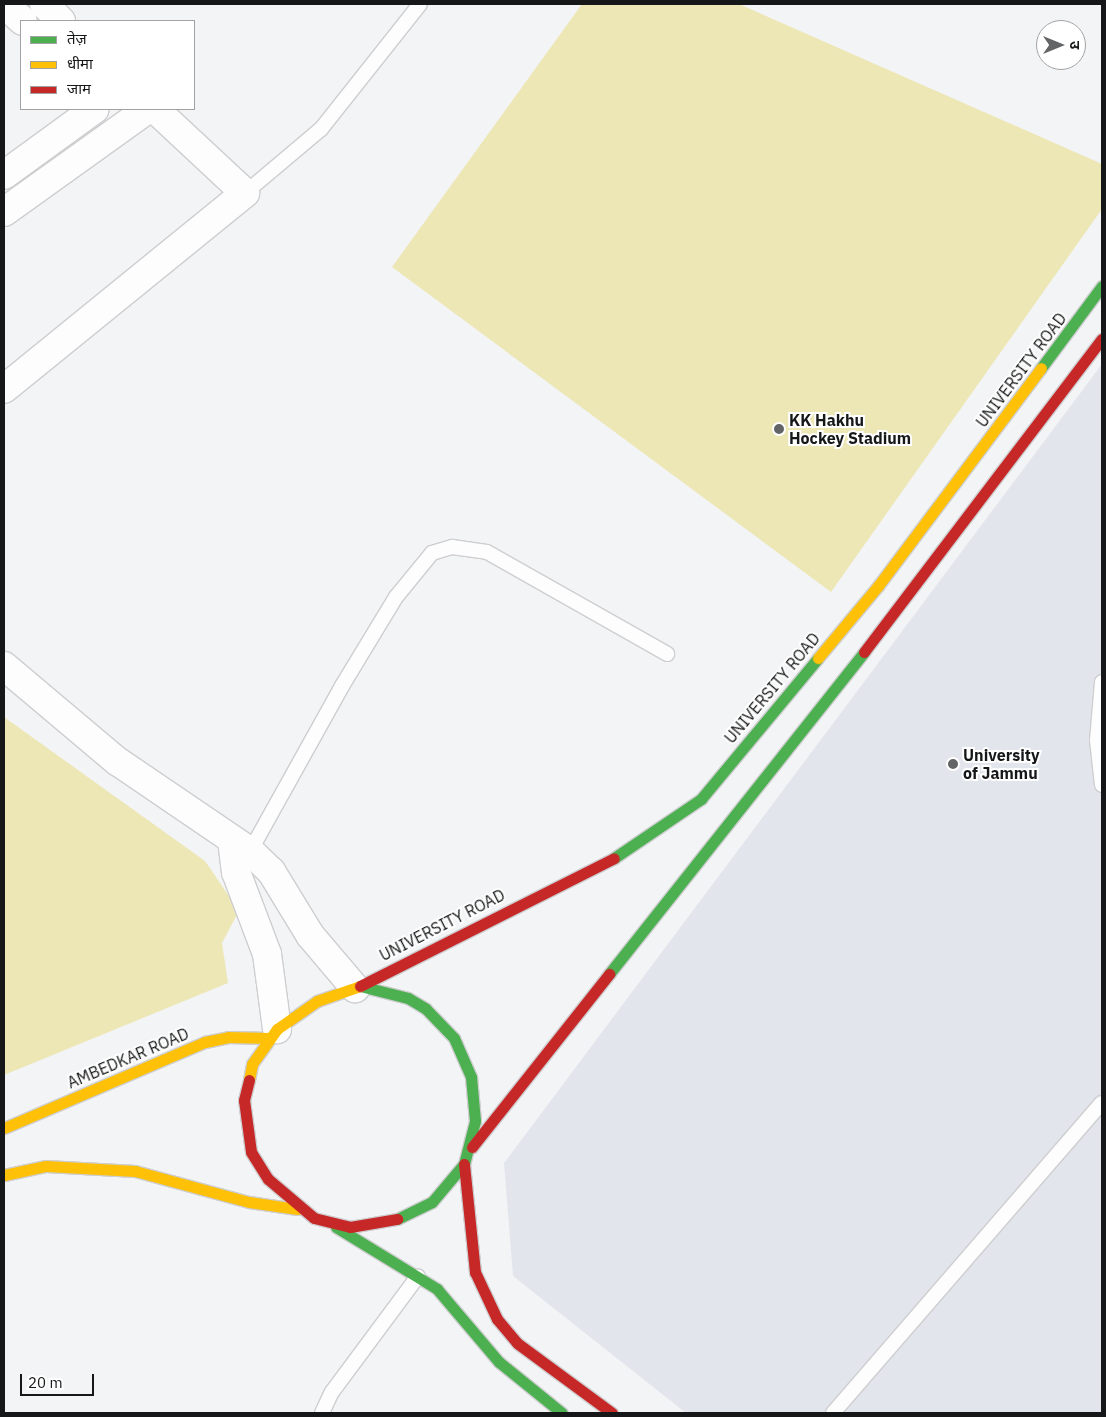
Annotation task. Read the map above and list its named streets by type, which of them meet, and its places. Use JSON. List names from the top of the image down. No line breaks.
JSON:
{"streets":{"main road":["UNIVERSITY ROAD","AMBEDKAR ROAD"]},"crossings":[["UNIVERSITY ROAD","AMBEDKAR ROAD"]],"places":["KK Hakhu Hockey Stadium","University of Jammu"],"legend":["तेज़","धीमा","जाम"],"scale_bar":"20 m","north":"right"}
